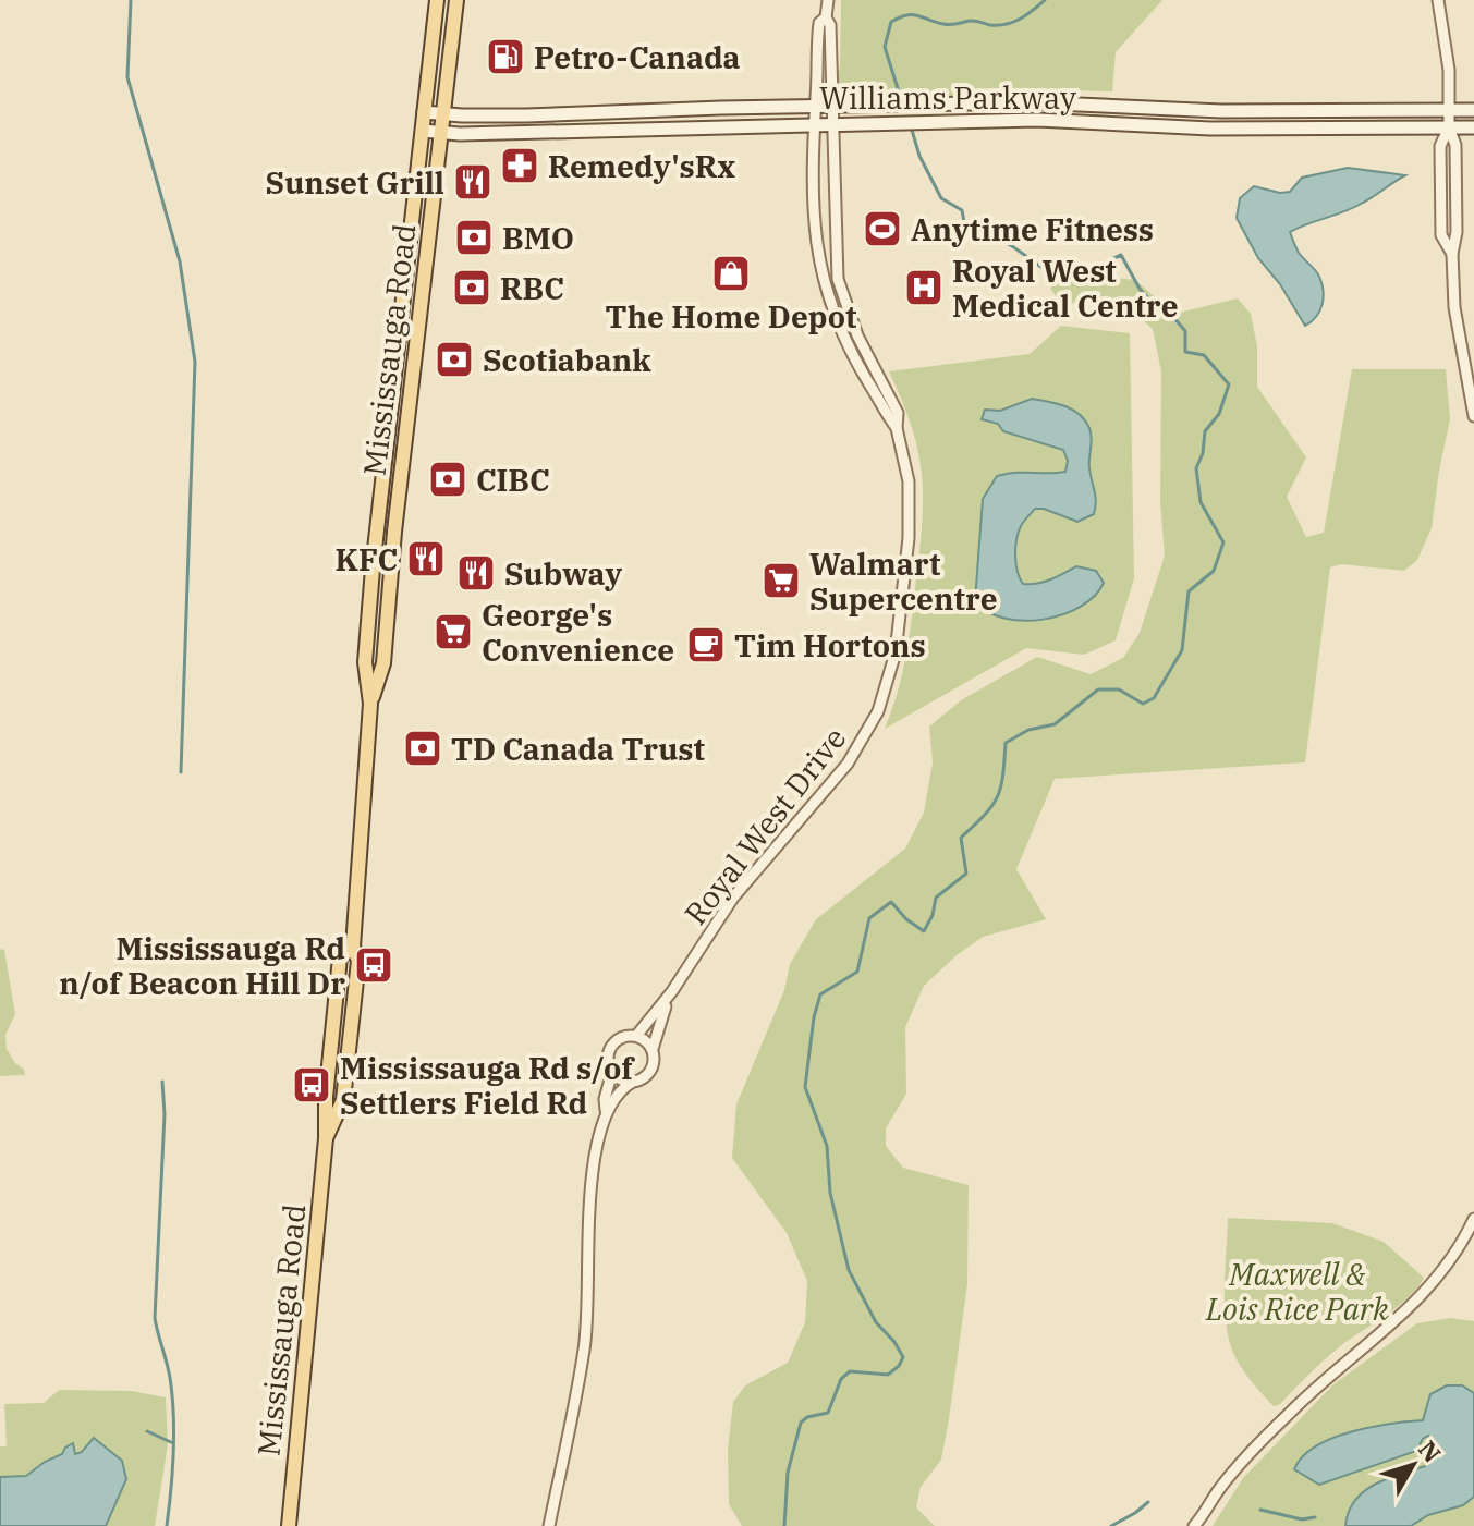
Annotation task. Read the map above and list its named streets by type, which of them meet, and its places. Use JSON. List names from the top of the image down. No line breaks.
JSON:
{"streets":{"main road":["Williams Parkway","Mississauga Road"],"street":["Royal West Drive"]},"crossings":[["Williams Parkway","Mississauga Road"],["Williams Parkway","Royal West Drive"]],"parks":["Maxwell & Lois Rice Park"],"places":{"fuel station":["Petro-Canada"],"pharmacy":["Remedy'sRx"],"restaurant":["Sunset Grill","KFC","Subway"],"sports":["Anytime Fitness"],"bank":["BMO","RBC","Scotiabank","CIBC","TD Canada Trust"],"shop":["The Home Depot"],"hospital":["Royal West Medical Centre"],"supermarket":["Walmart Supercentre","George's Convenience"],"cafe":["Tim Hortons"],"bus stop":["Mississauga Rd n/of Beacon Hill Dr","Mississauga Rd s/of Settlers Field Rd"]},"north":"top right"}
